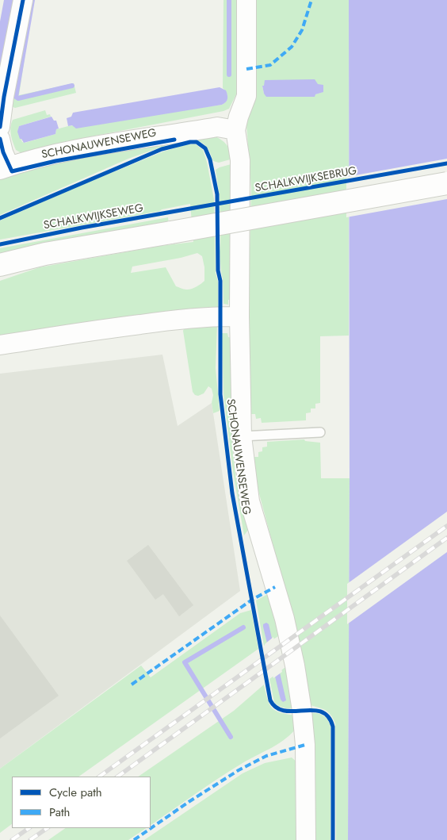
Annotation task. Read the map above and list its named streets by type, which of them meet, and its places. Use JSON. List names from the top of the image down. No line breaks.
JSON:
{"streets":{"street":["SCHONAUWENSEWEG"],"cycle path":["SCHALKWIJKSEBRUG"]},"legend":["Cycle path","Path"]}
